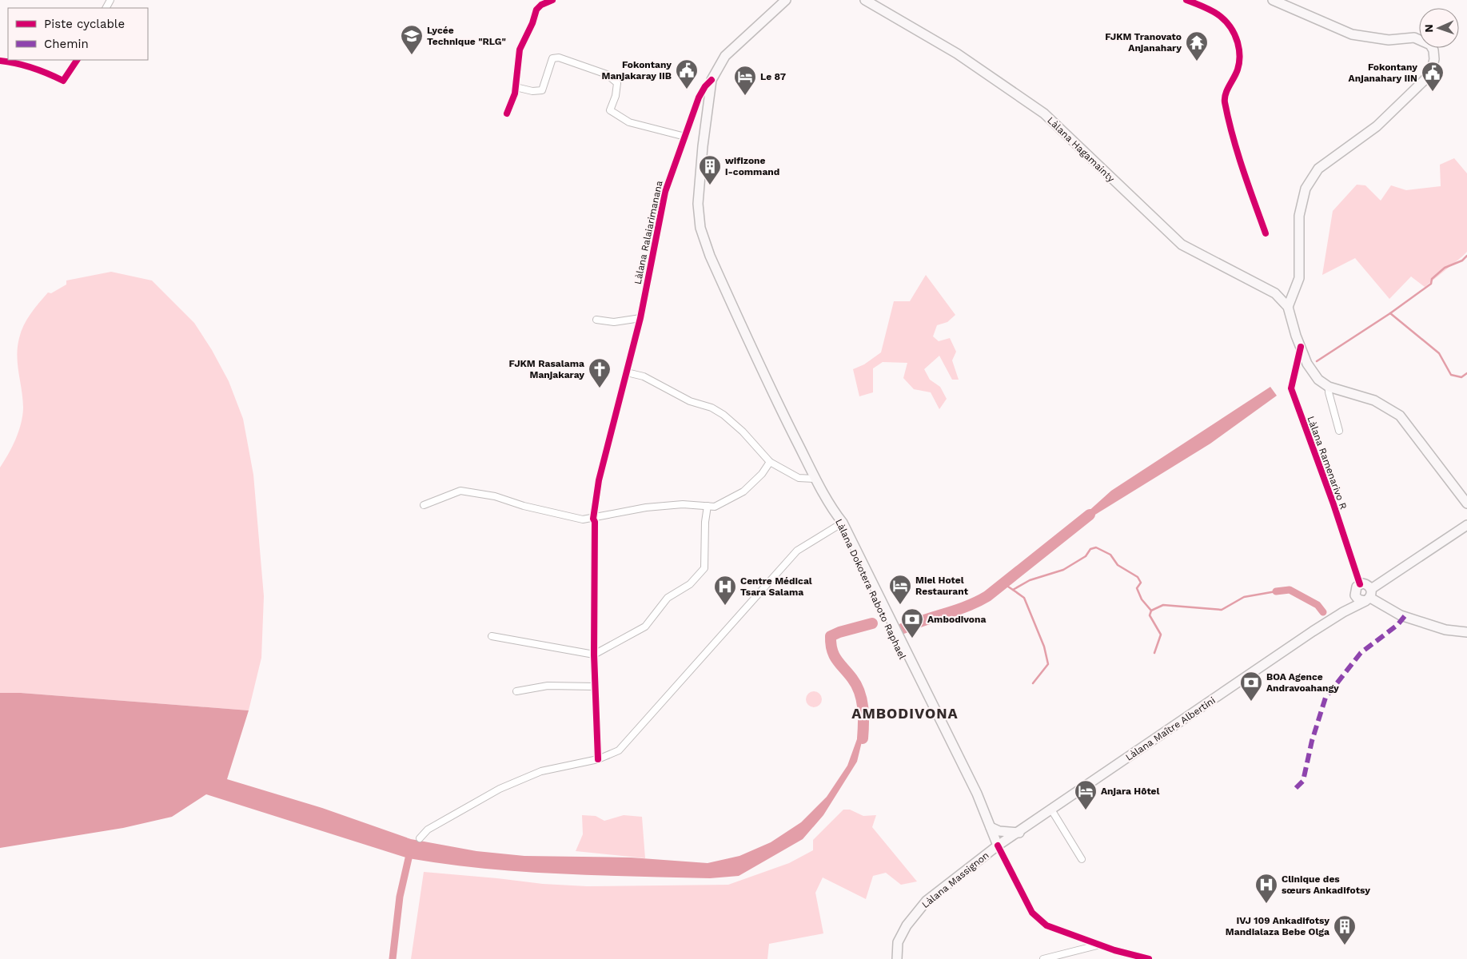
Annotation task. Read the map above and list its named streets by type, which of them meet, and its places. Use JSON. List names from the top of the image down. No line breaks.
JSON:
{"streets":{"main road":["Làlana Hagamainty","Làlana Dokotera Raboto Raphael","Làlana Maître Albertini","Làlana Massignon"],"street":["Làlana Ralaiarimanana","Làlana Ramenarivo R"]},"crossings":[["Làlana Ralaiarimanana","Làlana Dokotera Raboto Raphael"],["Làlana Ramenarivo R","Làlana Maître Albertini"],["Làlana Dokotera Raboto Raphael","Làlana Maître Albertini"],["Làlana Dokotera Raboto Raphael","Làlana Massignon"],["Làlana Maître Albertini","Làlana Massignon"]],"districts":["AMBODIVONA"],"places":{"school or university":["Lycée Technique \"RLG\""],"temple":["FJKM Tranovato Anjanahary"],"public building":["Fokontany Manjakaray IIB","Fokontany Anjanahary IIN"],"hotel":["Le 87","Miel Hotel Restaurant","Anjara Hôtel"],"building":["wifizone i-command","IVJ 109 Ankadifotsy Mandialaza Bebe Olga"],"church":["FJKM Rasalama Manjakaray"],"hospital":["Centre Médical Tsara Salama","Clinique des sœurs Ankadifotsy"],"bank":["Ambodivona","BOA Agence Andravoahangy"]},"legend":["Piste cyclable","Chemin"],"north":"left"}
